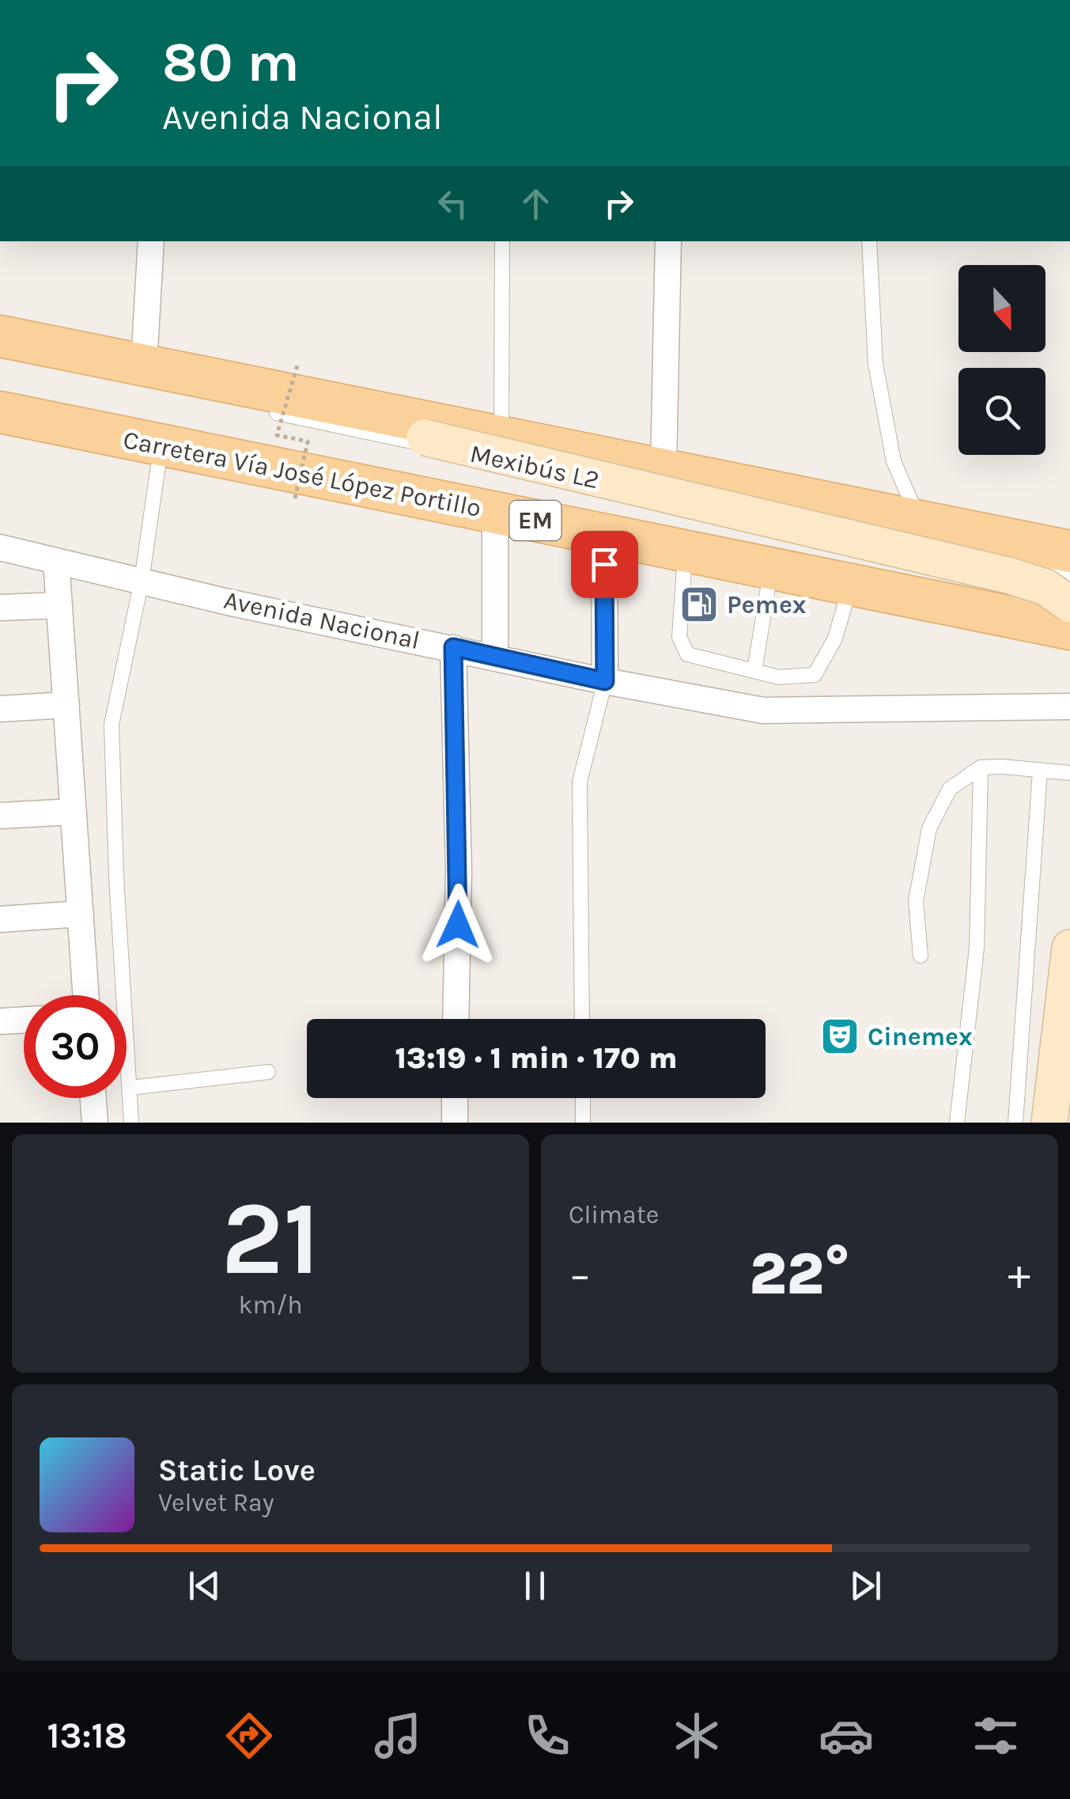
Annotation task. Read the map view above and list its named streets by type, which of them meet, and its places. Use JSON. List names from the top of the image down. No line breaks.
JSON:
{"streets":{"main road":["Carretera Vía José López Portillo","EM"],"street":["Avenida Nacional"],"lane":["Mexibús L2"]},"places":{"fuel station":["Pemex"],"theatre":["Cinemex"]},"north":"bottom","page":{"turn":["80 m","Avenida Nacional"],"limit":"30","trip":"13:19 · 1 min · 170 m","tile":[["21","km/h"],"Climate"],"heat":["−","22°","+"],"song":["Static Love","Velvet Ray"],"tabs":"13:18"}}
